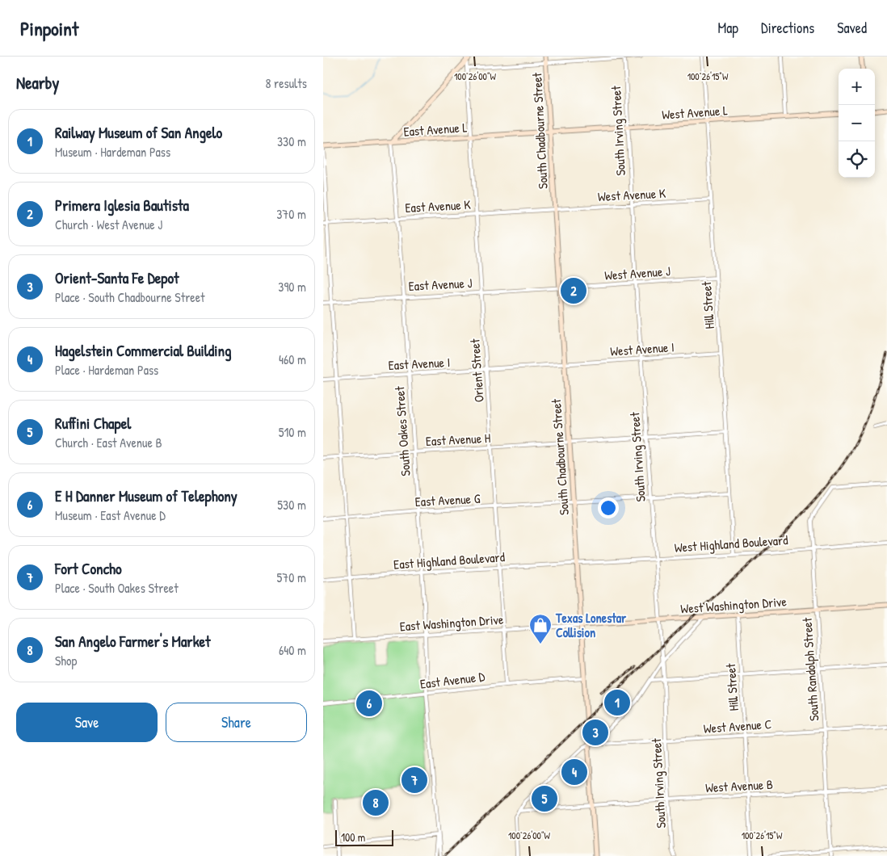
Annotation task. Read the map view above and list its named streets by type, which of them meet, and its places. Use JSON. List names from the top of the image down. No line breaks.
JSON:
{"streets":{"main road":["West Avenue L","East Avenue L","South Chadbourne Street","West Washington Drive"],"street":["South Irving Street","West Avenue K","East Avenue K","West Avenue J","East Avenue J","Hill Street","West Avenue I","East Avenue I","Orient Street","South Oakes Street","East Avenue H","East Avenue G","West Highland Boulevard","East Highland Boulevard","East Washington Drive","South Randolph Street","East Avenue D","West Avenue C","West Avenue B"]},"crossings":[["West Avenue L","East Avenue L"],["West Avenue L","South Chadbourne Street"],["West Avenue L","South Irving Street"],["West Avenue L","Hill Street"],["East Avenue L","South Chadbourne Street"],["East Avenue L","Orient Street"],["East Avenue L","South Oakes Street"],["South Chadbourne Street","West Avenue K"],["South Chadbourne Street","East Avenue K"],["South Chadbourne Street","West Avenue J"],["South Chadbourne Street","East Avenue J"],["South Chadbourne Street","West Avenue I"],["South Chadbourne Street","East Avenue I"],["South Chadbourne Street","East Avenue H"],["South Chadbourne Street","East Avenue G"],["South Chadbourne Street","West Highland Boulevard"],["South Chadbourne Street","East Highland Boulevard"],["South Chadbourne Street","West Washington Drive"],["South Chadbourne Street","East Washington Drive"],["South Chadbourne Street","East Avenue D"],["South Chadbourne Street","West Avenue C"],["South Chadbourne Street","West Avenue B"],["South Irving Street","West Avenue K"],["South Irving Street","West Avenue J"],["South Irving Street","West Avenue I"],["South Irving Street","East Avenue H"],["South Irving Street","East Avenue G"],["South Irving Street","West Highland Boulevard"],["South Irving Street","West Washington Drive"],["South Irving Street","West Avenue C"],["South Irving Street","West Avenue B"],["West Avenue K","East Avenue K"],["West Avenue K","Hill Street"],["East Avenue K","Orient Street"],["East Avenue K","South Oakes Street"],["West Avenue J","East Avenue J"],["West Avenue J","Hill Street"],["East Avenue J","Orient Street"],["East Avenue J","South Oakes Street"],["Hill Street","West Avenue I"],["Hill Street","East Avenue H"],["Hill Street","East Avenue G"],["Hill Street","West Highland Boulevard"],["Hill Street","West Washington Drive"],["Hill Street","West Avenue C"],["Hill Street","West Avenue B"],["West Avenue I","East Avenue I"],["East Avenue I","Orient Street"],["East Avenue I","South Oakes Street"],["Orient Street","East Avenue H"],["Orient Street","East Avenue G"],["Orient Street","East Highland Boulevard"],["Orient Street","East Washington Drive"],["Orient Street","East Avenue D"],["South Oakes Street","East Avenue H"],["South Oakes Street","East Avenue G"],["South Oakes Street","East Highland Boulevard"],["South Oakes Street","East Washington Drive"],["South Oakes Street","East Avenue D"],["West Highland Boulevard","East Highland Boulevard"],["West Highland Boulevard","South Randolph Street"],["West Washington Drive","East Washington Drive"],["West Washington Drive","South Randolph Street"],["South Randolph Street","West Avenue C"],["South Randolph Street","West Avenue B"]],"places":{"shop":["Texas Lonestar Collision"]},"scale_bar":"100 m","page":{"header":"Pinpoint","nav":["Map","Directions","Saved"],"heading":["Nearby","8 results"],"map_buttons":["+","−"],"list":[{"mark":"1","name":"Railway Museum of San Angelo","note":"Museum · Hardeman Pass","value":"330 m"},{"mark":"2","name":"Primera Iglesia Bautista","note":"Church · West Avenue J","value":"370 m"},{"mark":"3","name":"Orient-Santa Fe Depot","note":"Place · South Chadbourne Street","value":"390 m"},{"mark":"4","name":"Hagelstein Commercial Building","note":"Place · Hardeman Pass","value":"460 m"},{"mark":"5","name":"Ruffini Chapel","note":"Church · East Avenue B","value":"510 m"},{"mark":"6","name":"E H Danner Museum of Telephony","note":"Museum · East Avenue D","value":"530 m"},{"mark":"7","name":"Fort Concho","note":"Place · South Oakes Street","value":"570 m"},{"mark":"8","name":"San Angelo Farmer's Market","note":"Shop","value":"640 m"}],"pins":["2","1","6","3","4","7","5","8"],"buttons":["Save","Share"],"scale":"100 m"},"coordinates":["100°26'00\"W","100°26'15\"W"]}
